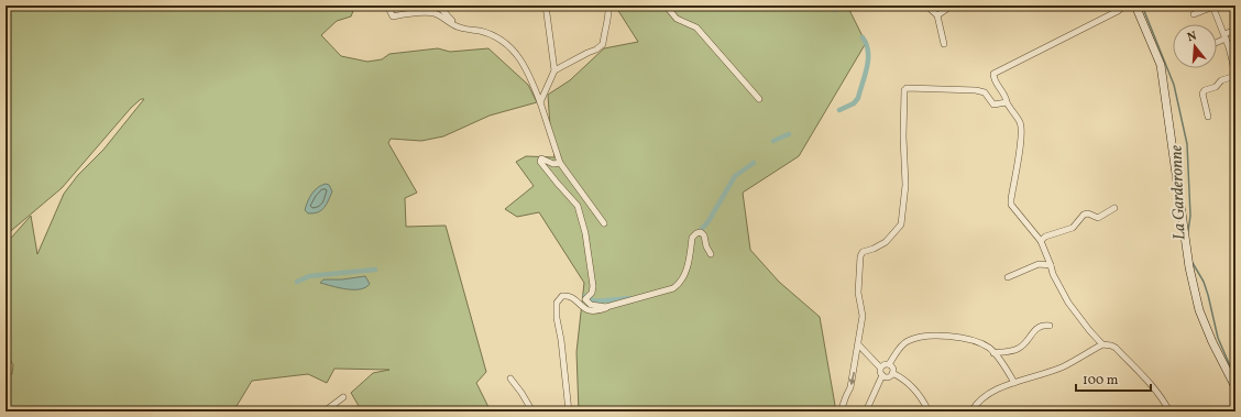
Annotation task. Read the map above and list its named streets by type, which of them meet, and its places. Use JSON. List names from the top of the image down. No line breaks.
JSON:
{"water":["La Garderonne"],"scale_bar":"100 m","north":"top"}
